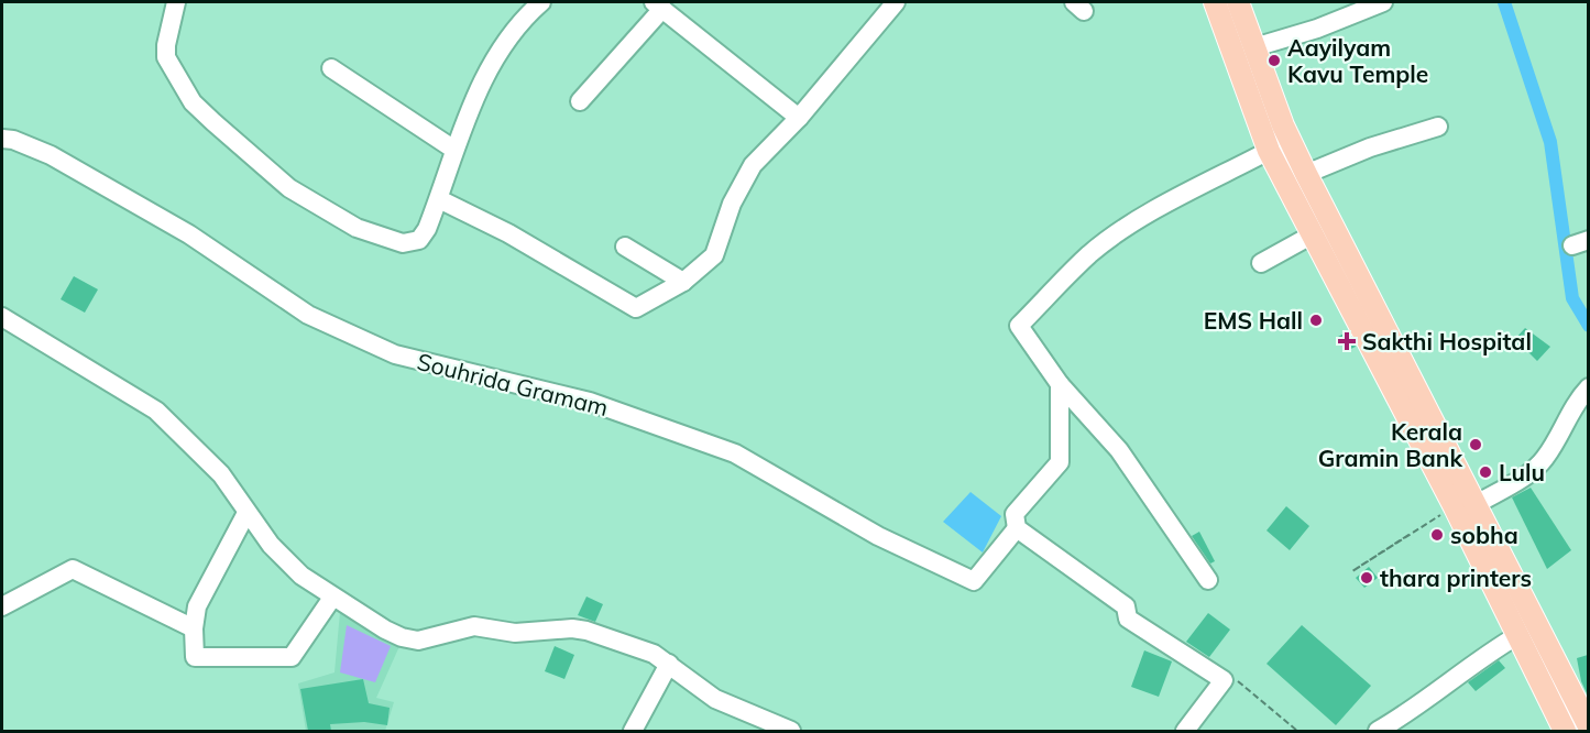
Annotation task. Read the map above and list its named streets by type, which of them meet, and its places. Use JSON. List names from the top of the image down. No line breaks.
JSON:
{"streets":{"street":["Souhrida Gramam"]},"places":{"other":["Aayilyam Kavu Temple","EMS Hall","Kerala Gramin Bank","Lulu","sobha","thara printers"],"health":["Sakthi Hospital"]}}
